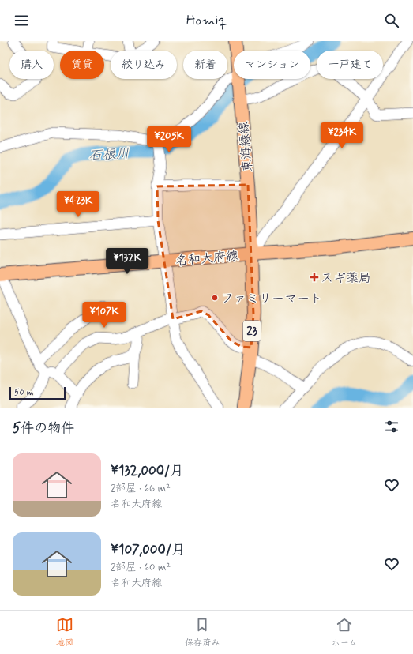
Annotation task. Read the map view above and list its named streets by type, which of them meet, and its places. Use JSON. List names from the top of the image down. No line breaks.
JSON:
{"streets":{"main road":["東海緑線","名和大府線","23"]},"crossings":[["東海緑線","名和大府線"],["東海緑線","23"],["名和大府線","23"]],"water":["石根川"],"places":{"health":["スギ薬局"],"other":["ファミリーマート"]},"scale_bar":"50 m","page":{"header":"Homiq","chip":["購入","賃貸","絞り込み","新着","マンション","一戸建て"],"price":["¥234K","¥205K","¥423K","¥132K","¥107K"],"scale":"50 m","heading":"5件の物件","list":[{"name":"¥132,000/月","note":"2部屋 · 66 m² · 名和大府線"},{"name":"¥107,000/月","note":"2部屋 · 60 m² · 名和大府線"}],"tabs":["地図","保存済み","ホーム"]}}
